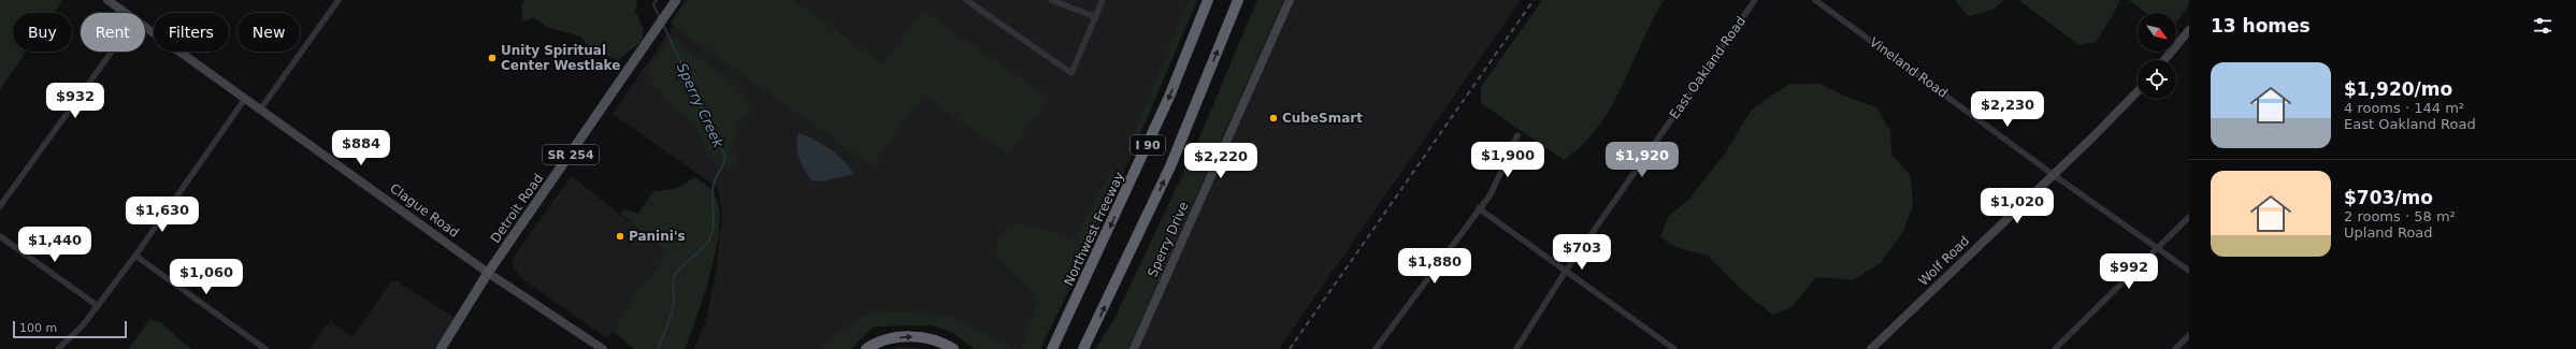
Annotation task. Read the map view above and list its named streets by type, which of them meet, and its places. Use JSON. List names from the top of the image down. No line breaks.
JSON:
{"streets":{"highway":["I 90","Northwest Freeway"],"main road":["SR 254","Detroit Road"],"street":["East Oakland Road","Vineland Road","Clague Road","Sperry Drive","Wolf Road"]},"crossings":[["Vineland Road","Wolf Road"],["Detroit Road","Clague Road"]],"water":["Sperry Creek"],"places":["Unity Spiritual Center Westlake","CubeSmart","Panini's"],"scale_bar":"100 m","north":"bottom right","page":{"heading":"13 homes","chip":["Buy","Rent","Filters","New"],"list":[{"name":"$1,920/mo","note":"4 rooms · 144 m² · East Oakland Road"},{"name":"$703/mo","note":"2 rooms · 58 m² · Upland Road"}],"price":["$932","$2,230","$884","$1,900","$1,920","$2,220","$1,020","$1,630","$1,440","$703","$1,880","$992","$1,060"],"scale":"100 m"}}
